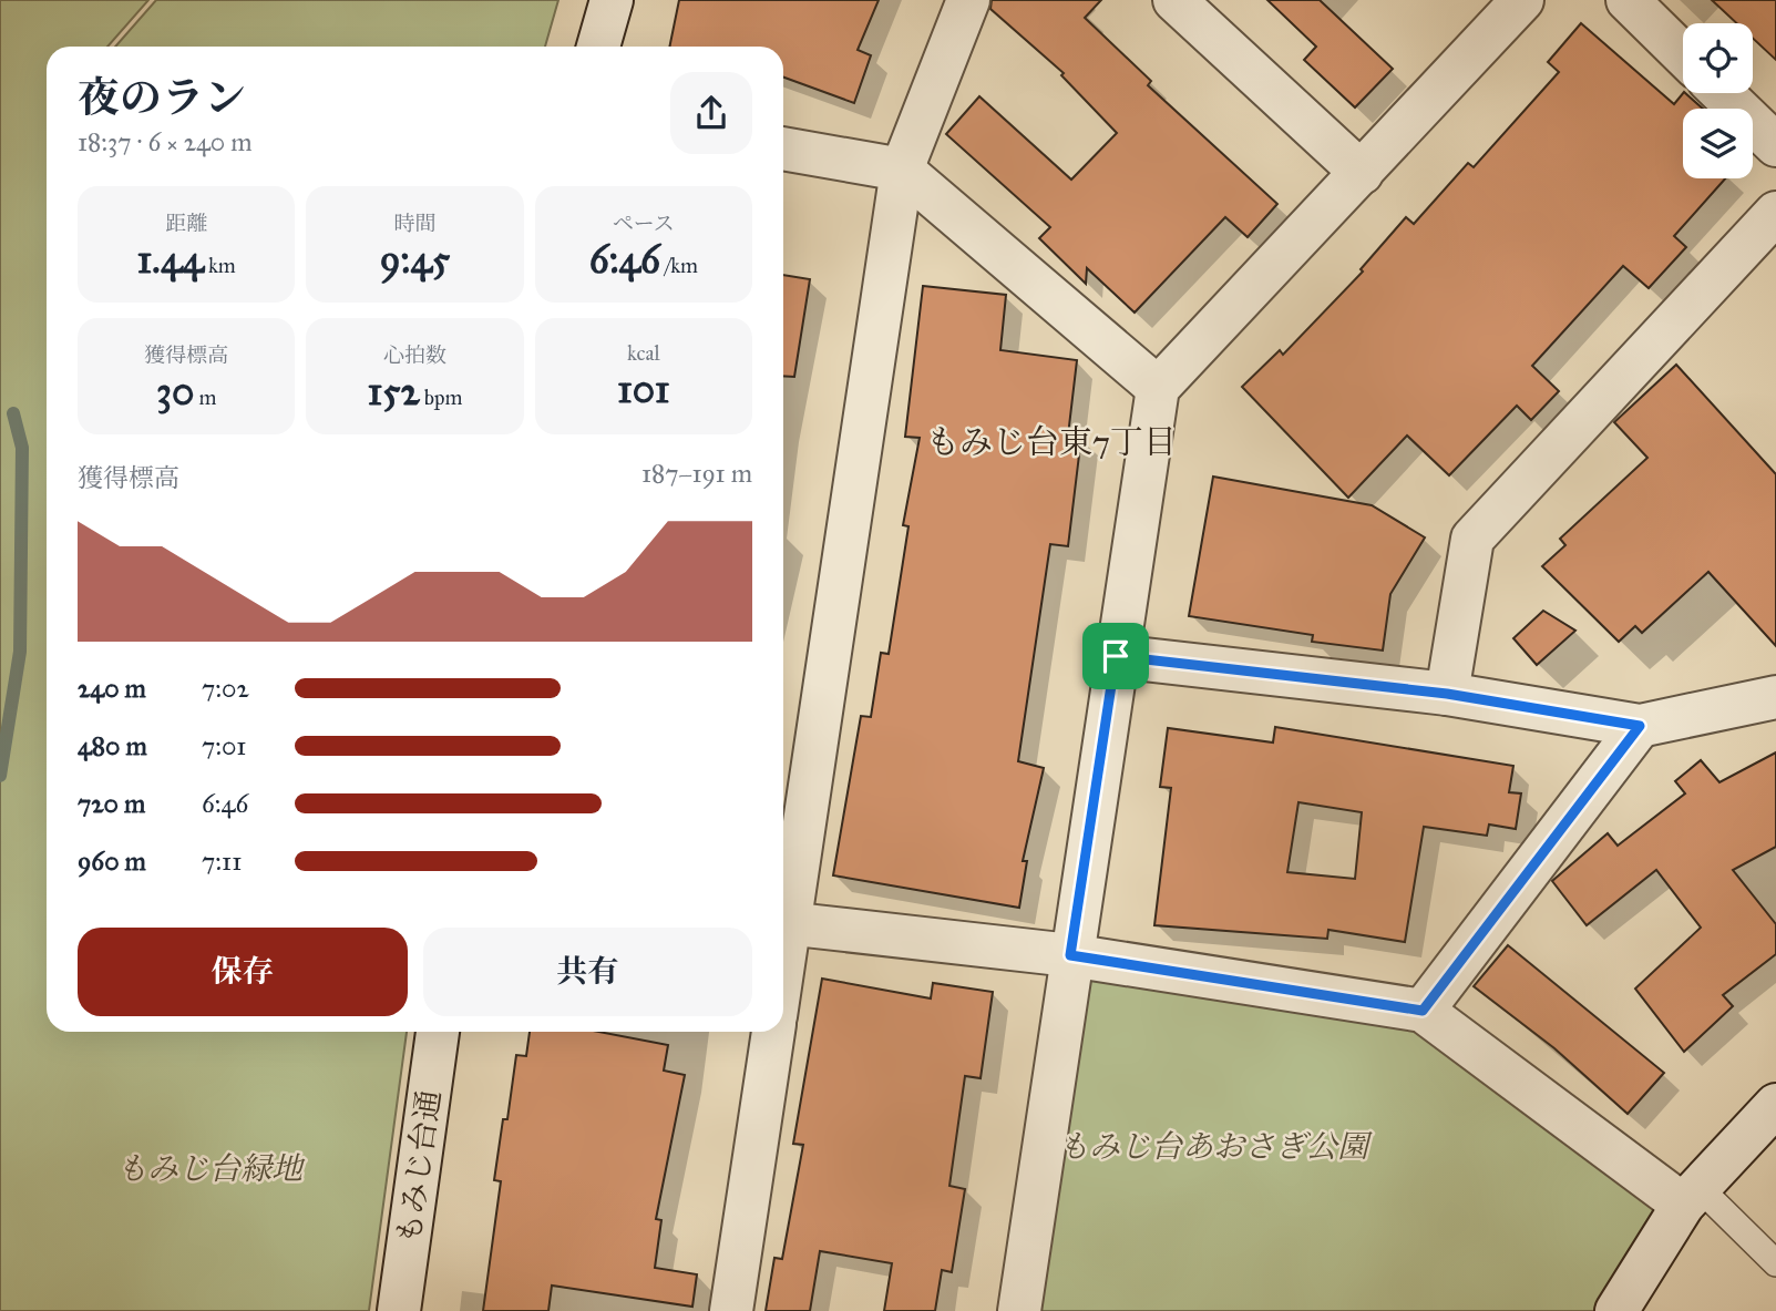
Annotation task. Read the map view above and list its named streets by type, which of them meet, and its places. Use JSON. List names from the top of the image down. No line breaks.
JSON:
{"streets":{"street":["もみじ台通"]},"districts":["もみじ台東7丁目"],"parks":["もみじ台あおさぎ公園","もみじ台緑地"],"page":{"heading":["夜のラン","18:37 · 6 × 240 m"],"stats":[["距離","1.44 km"],["時間","9:45"],["ペース","6:46 /km"],["獲得標高","30 m"],["心拍数","152 bpm"],["kcal","101"]],"chart":["獲得標高","187–191 m"],"list":[{"name":"240 m","note":"7:02"},{"name":"480 m","note":"7:01"},{"name":"720 m","note":"6:46"},{"name":"960 m","note":"7:11"}],"buttons":["保存","共有"]}}
